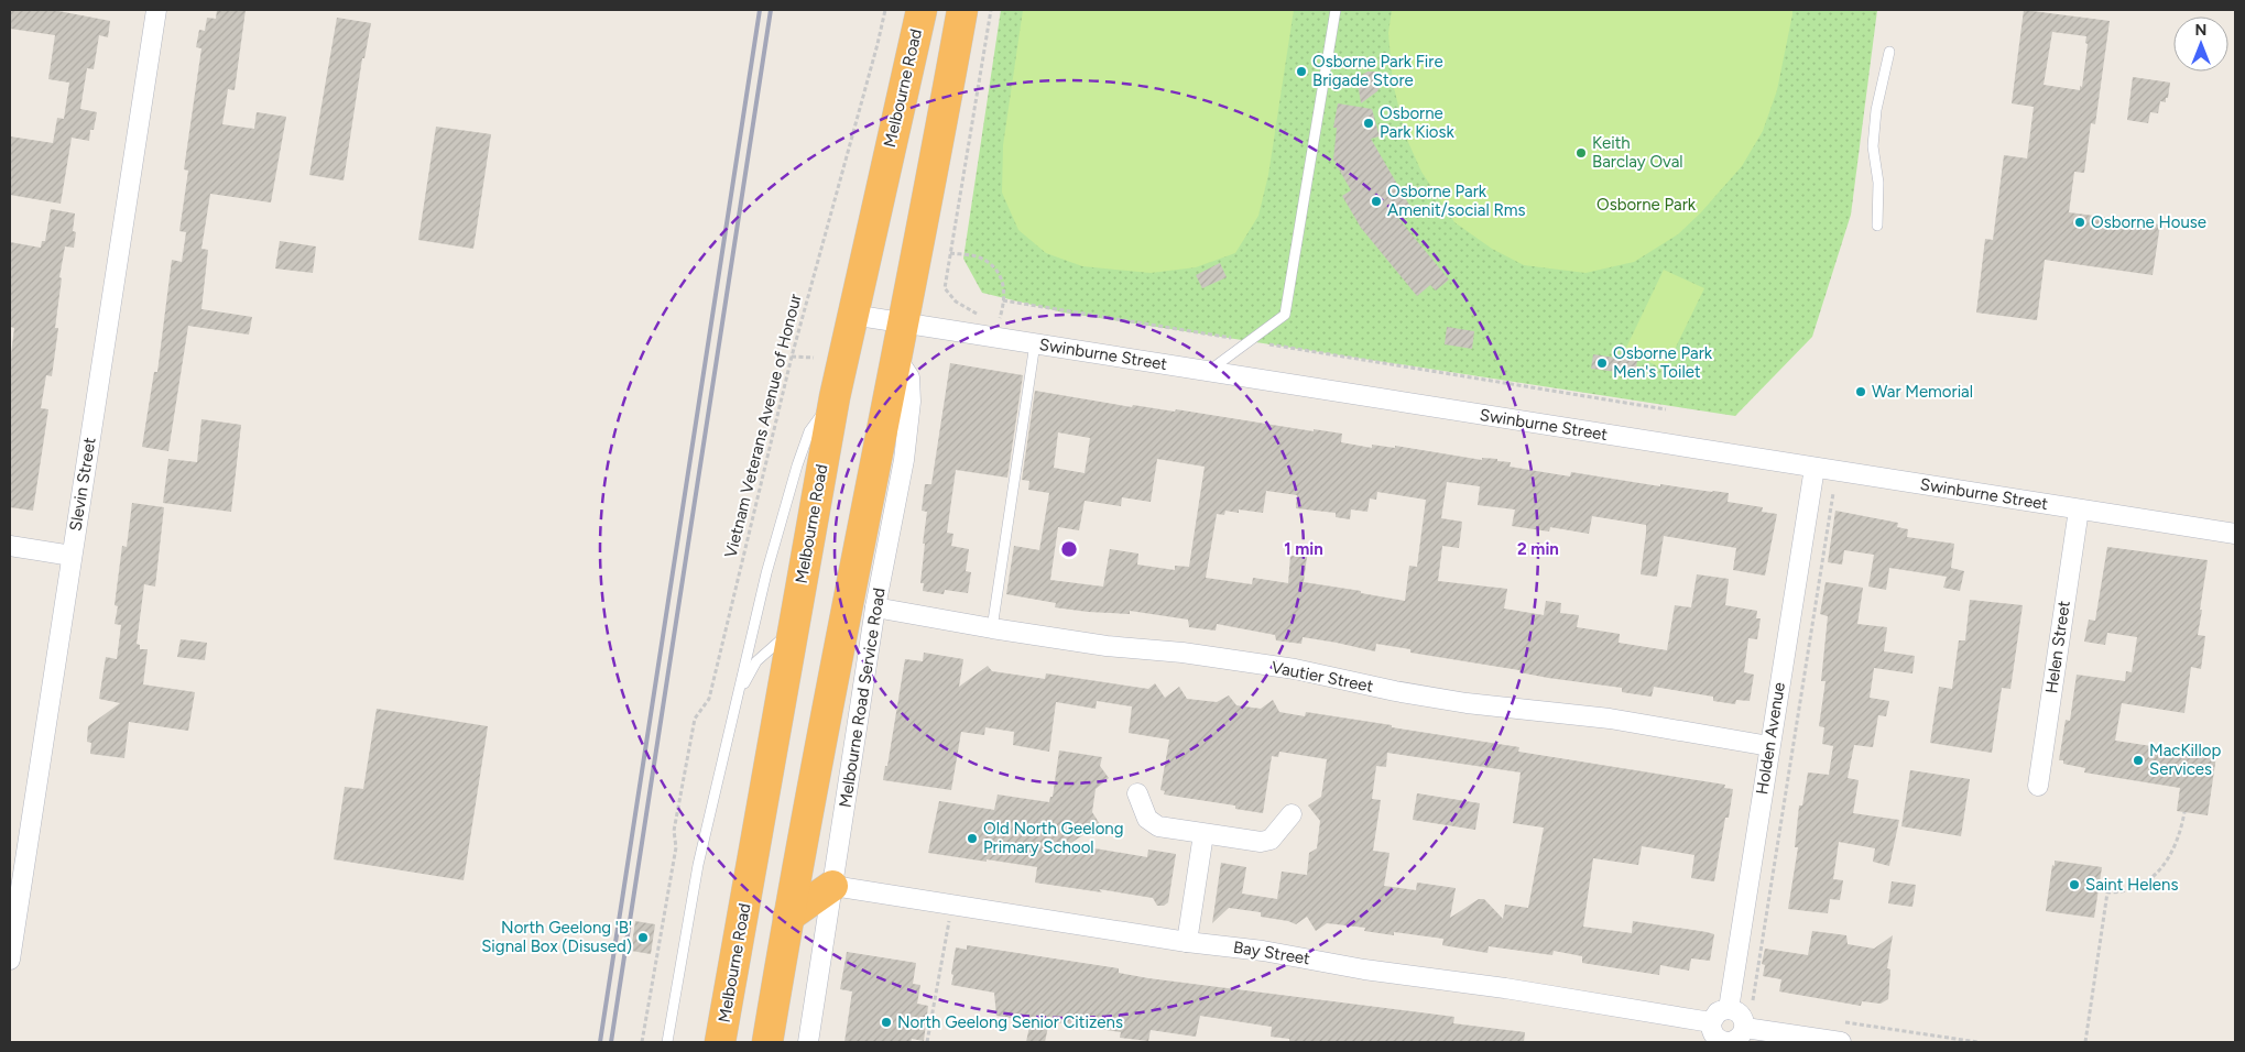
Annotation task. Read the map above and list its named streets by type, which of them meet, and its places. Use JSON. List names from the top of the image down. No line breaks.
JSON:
{"streets":{"highway":["Melbourne Road"],"street":["Swinburne Street","Slevin Street","Helen Street","Vautier Street","Melbourne Road Service Road","Holden Avenue","Bay Street"],"path":["Vietnam Veterans Avenue of Honour"]},"crossings":[["Melbourne Road","Swinburne Street"],["Swinburne Street","Helen Street"],["Swinburne Street","Holden Avenue"],["Vautier Street","Melbourne Road Service Road"],["Vautier Street","Holden Avenue"],["Melbourne Road Service Road","Bay Street"],["Holden Avenue","Bay Street"]],"parks":["Osborne Park"],"places":["Osborne Park Fire Brigade Store","Osborne Park Kiosk","Keith Barclay Oval","Osborne Park Amenit/social Rms","Osborne House","Osborne Park Men's Toilet","War Memorial","MacKillop Services","Old North Geelong Primary School","Saint Helens","North Geelong 'B' Signal Box (Disused)","North Geelong Senior Citizens"],"north":"top","rings":["1 min","2 min"]}
